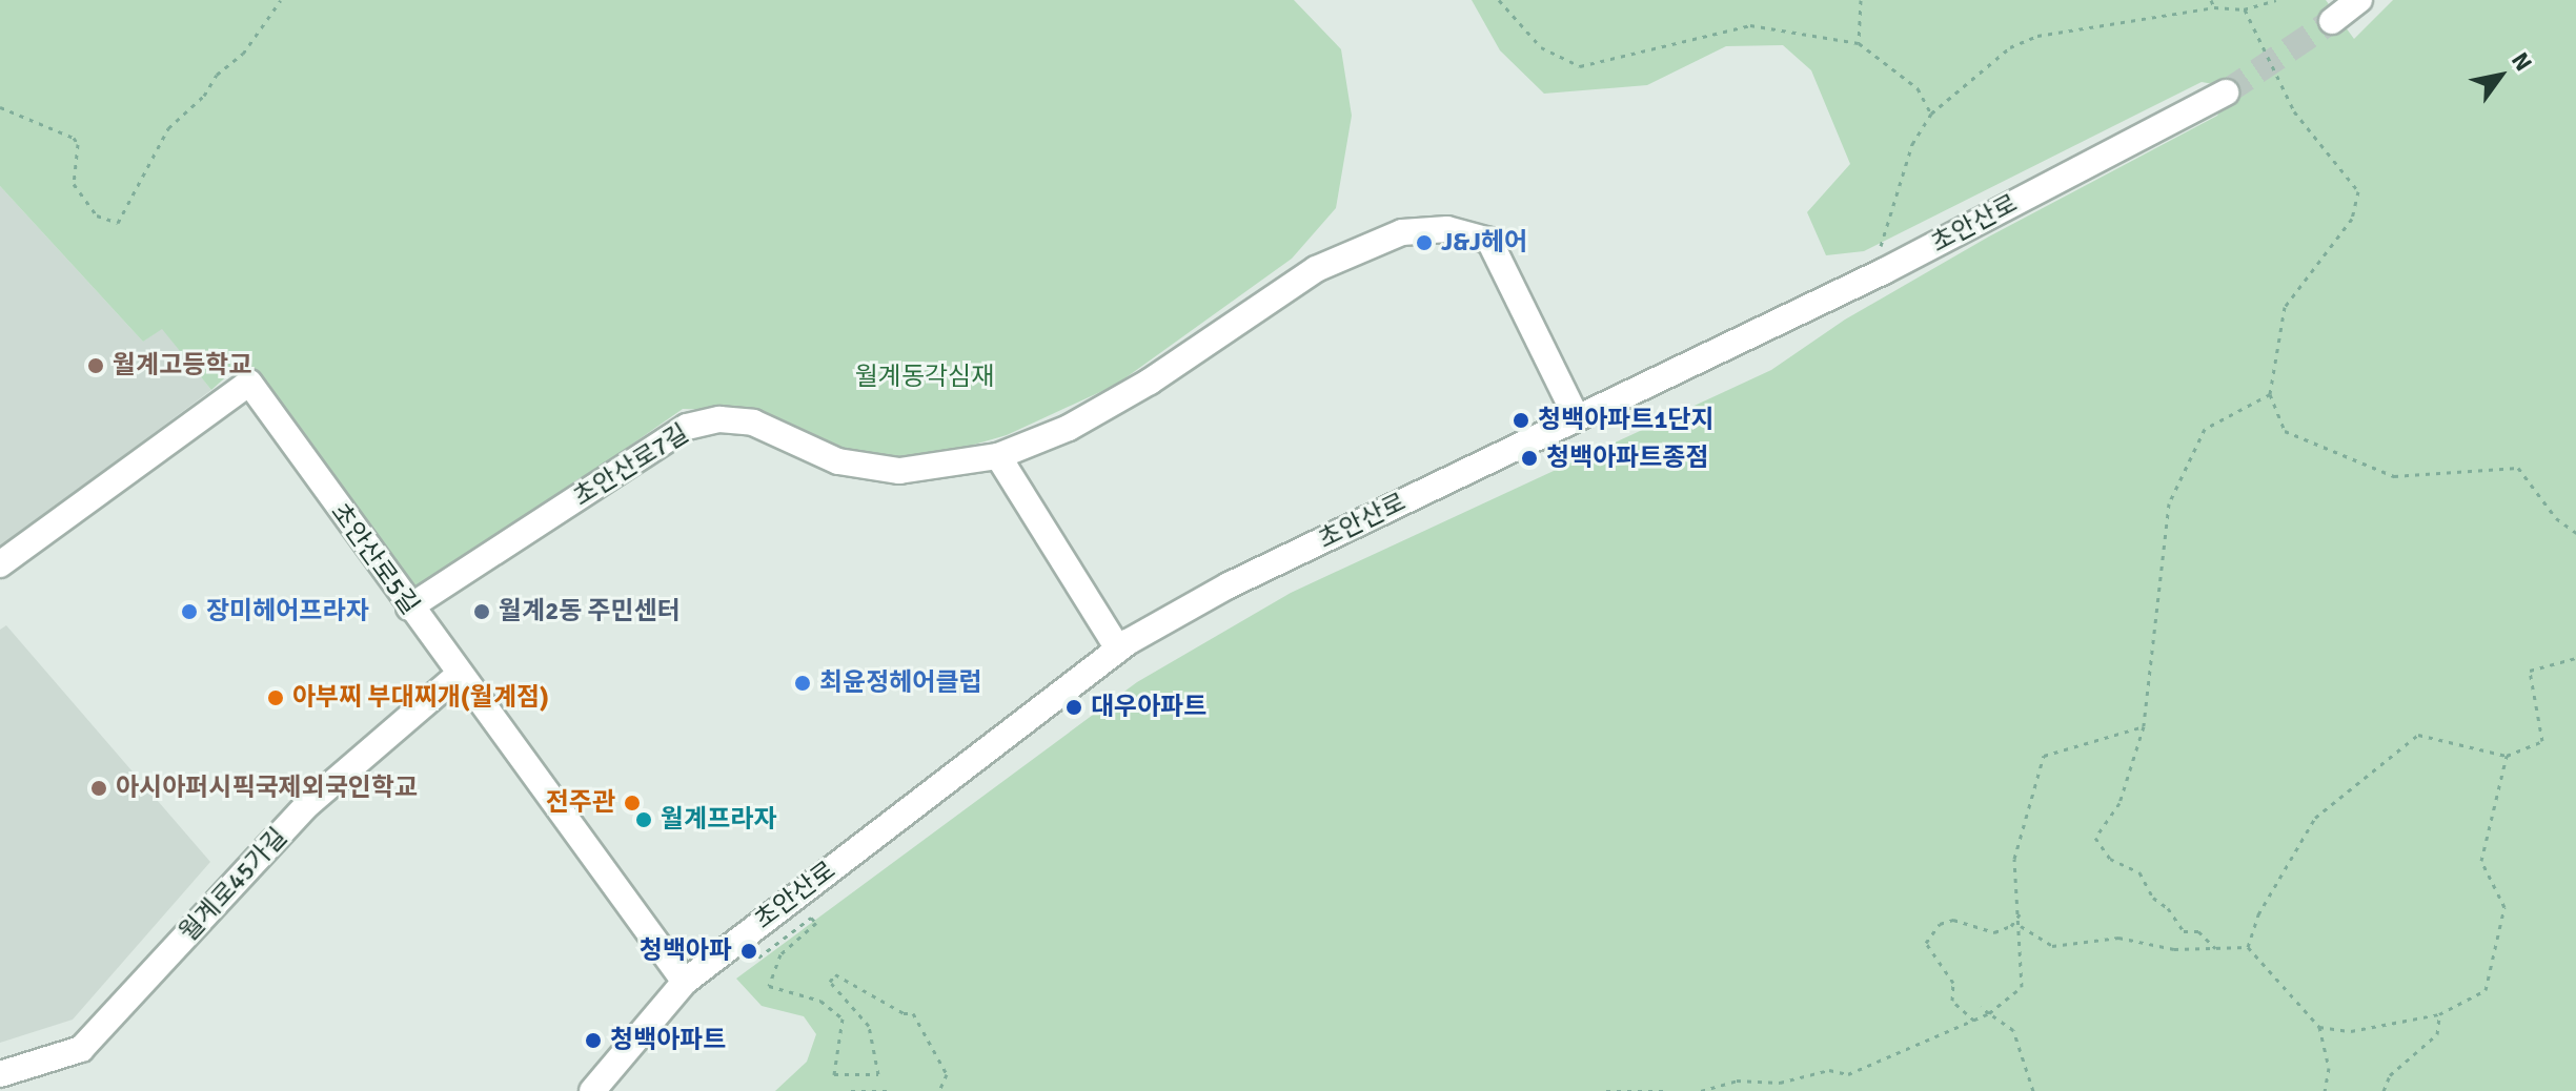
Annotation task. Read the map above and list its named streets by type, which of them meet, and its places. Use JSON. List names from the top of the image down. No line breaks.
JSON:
{"streets":{"street":["초안산로","초안산로7길","초안산로5길","월계로45가길"]},"crossings":[["초안산로","초안산로7길"],["초안산로","초안산로5길"],["초안산로7길","초안산로5길"],["초안산로5길","월계로45가길"]],"parks":["월계동각심재"],"places":["J&J헤어","월계고등학교","청백아파트1단지","청백아파트종점","장미헤어프라자","월계2동 주민센터","최윤정헤어클럽","아부찌 부대찌개(월계점)","대우아파트","아시아퍼시픽국제외국인학교","전주관","월계프라자","청백아파","청백아파트"],"north":"top right"}
